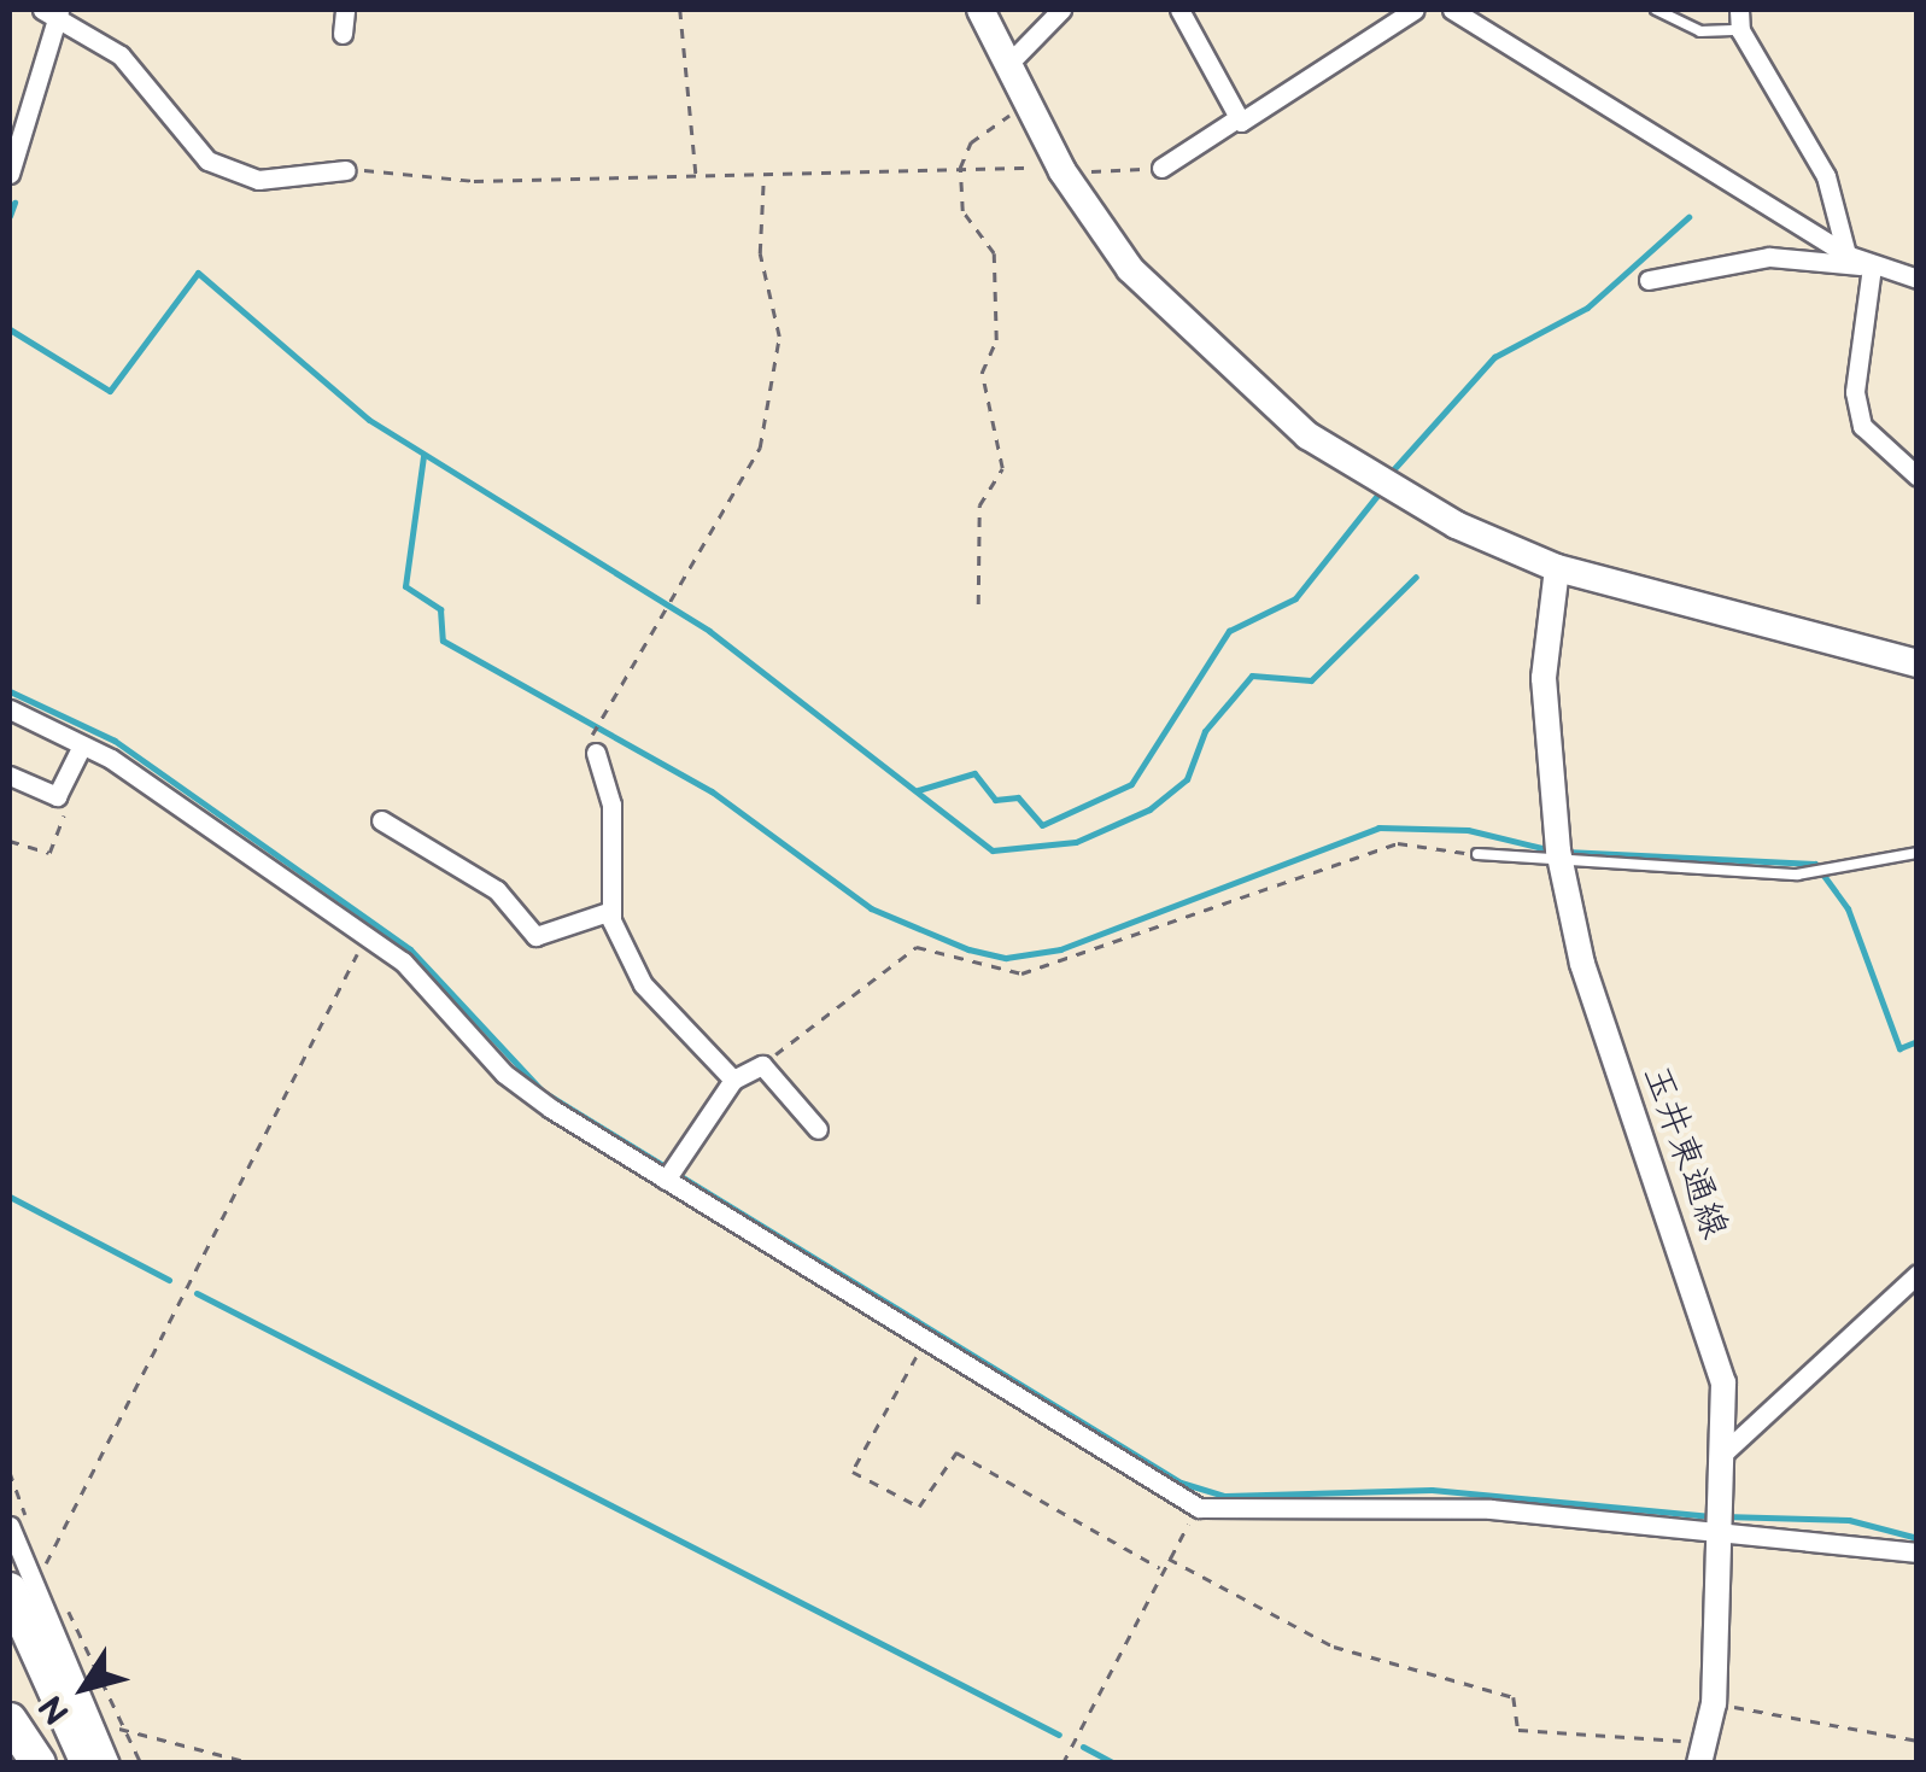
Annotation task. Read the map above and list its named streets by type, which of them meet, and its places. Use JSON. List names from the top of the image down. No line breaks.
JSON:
{"streets":{"street":["玉井東通線"]},"north":"bottom left"}
